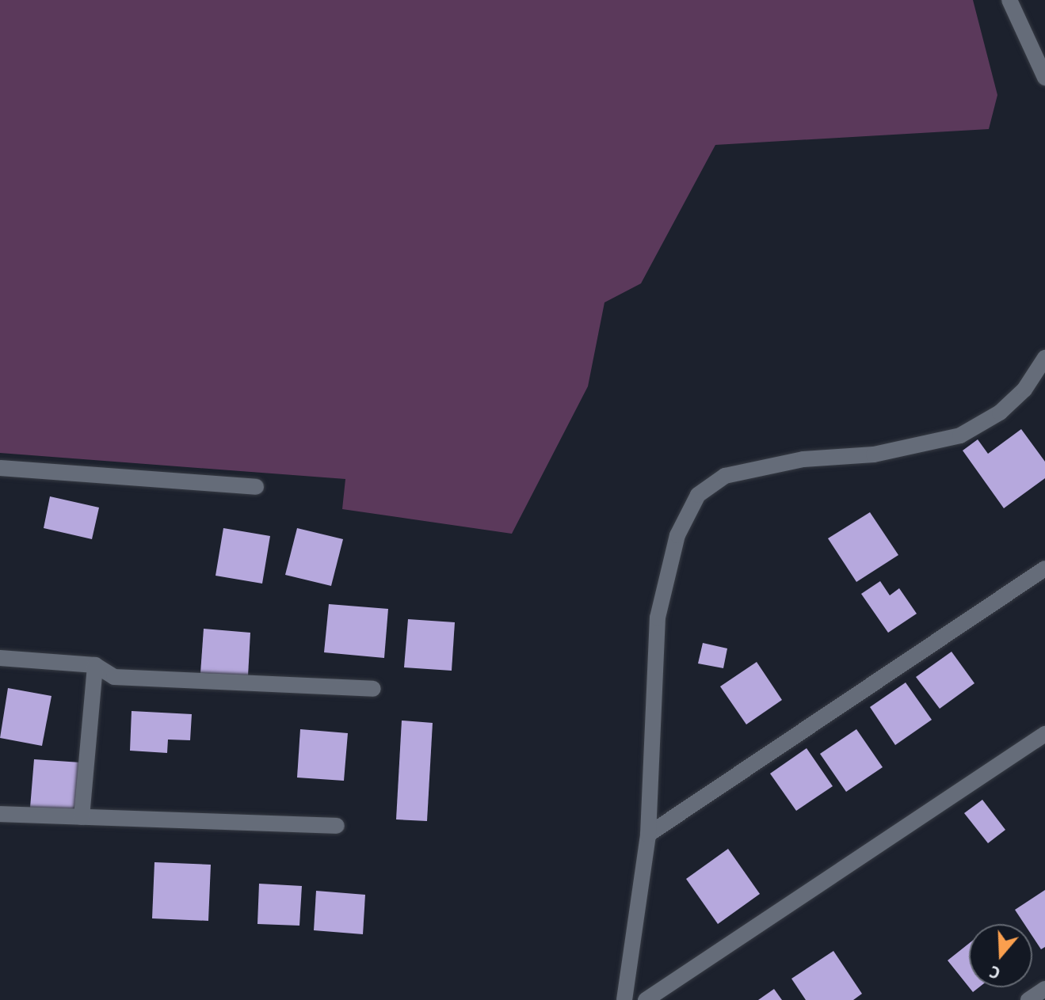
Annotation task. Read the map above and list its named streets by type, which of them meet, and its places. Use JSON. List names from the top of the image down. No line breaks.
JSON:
{"north":"bottom"}
